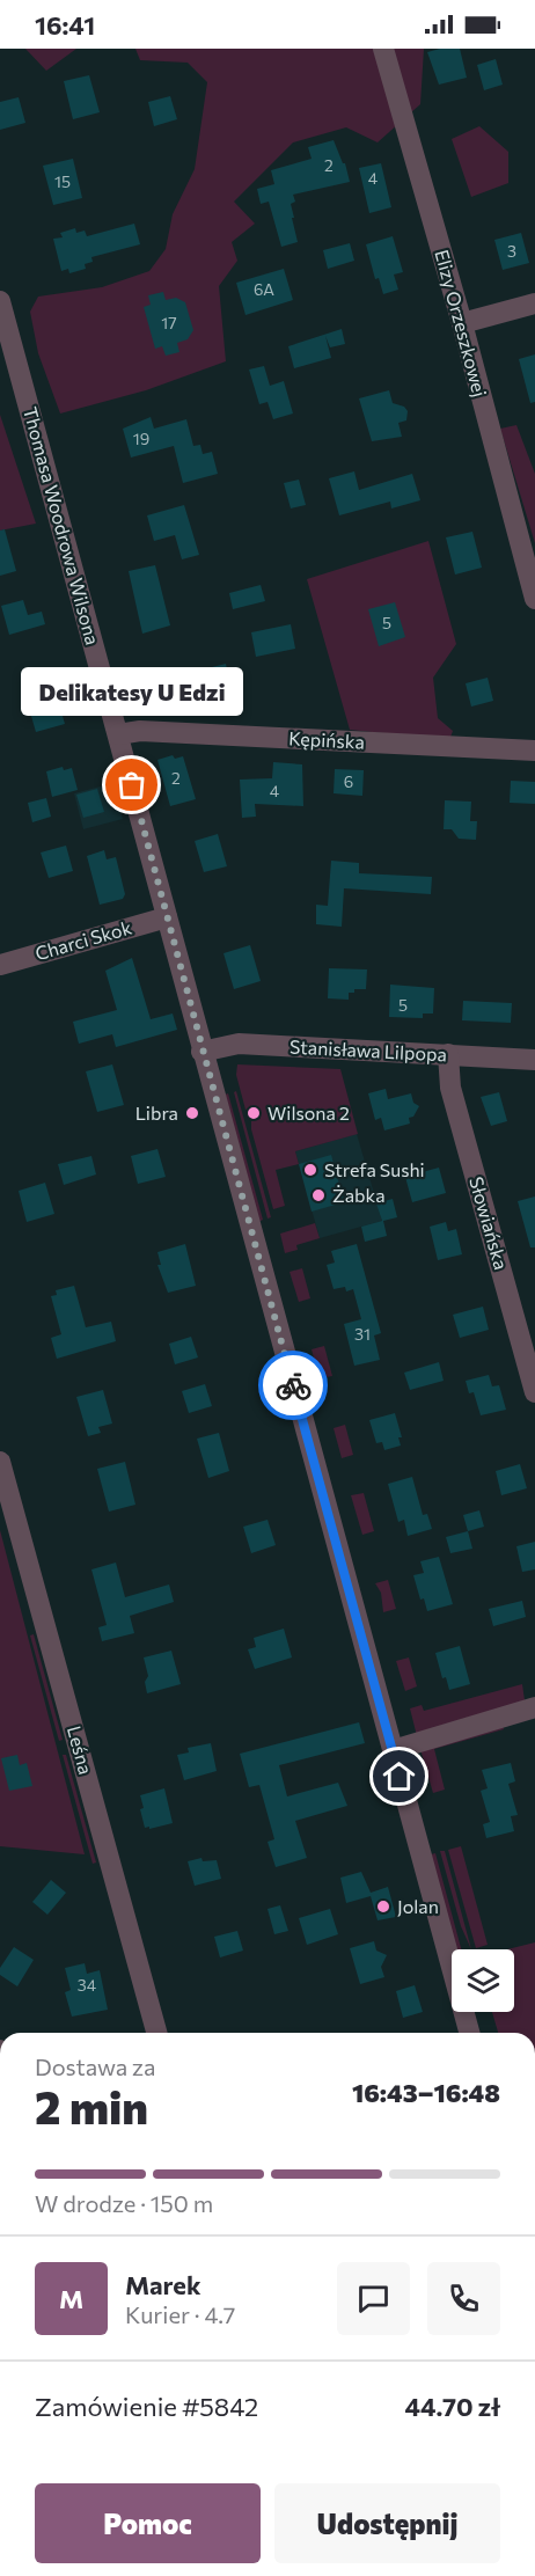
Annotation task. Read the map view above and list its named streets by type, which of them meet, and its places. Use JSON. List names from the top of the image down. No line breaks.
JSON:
{"streets":{"street":["Elizy Orzeszkowej","Thomasa Woodrowa Wilsona","Kępińska","Charci Skok","Stanisława Lilpopa","Słowiańska","Leśna"]},"crossings":[["Thomasa Woodrowa Wilsona","Kępińska"],["Thomasa Woodrowa Wilsona","Charci Skok"],["Thomasa Woodrowa Wilsona","Stanisława Lilpopa"],["Stanisława Lilpopa","Słowiańska"]],"places":["Delikatesy U Edzi","Libra","Wilsona 2","Strefa Sushi","Żabka","Jolan"],"house_numbers":["2","4","15","3","6A","17","19","5","2","6","4","5","31","34"],"page":{"status":"16:41","bubble":"Delikatesy U Edzi","heading":["2 min","Dostawa za","16:43–16:48"],"panel":["Marek","Kurier · 4.7","Zamówienie #5842","44.70 zł"],"bar":"W drodze · 150 m","round":"M","buttons":["Pomoc","Udostępnij"]}}
